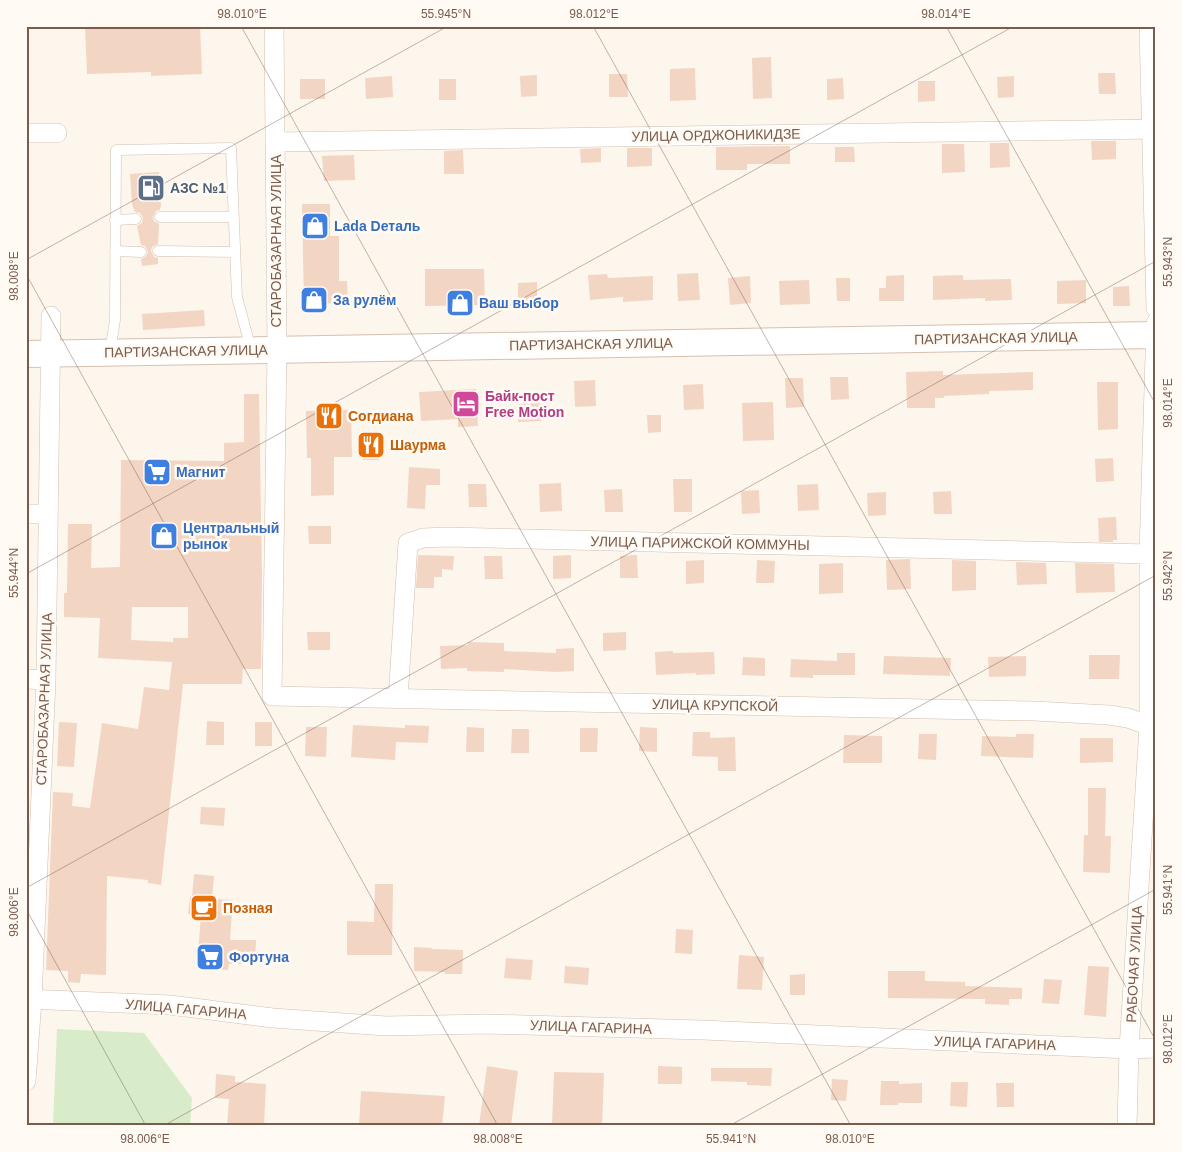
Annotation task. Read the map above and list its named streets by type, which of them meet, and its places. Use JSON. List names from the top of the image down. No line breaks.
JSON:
{"streets":{"main road":["ПАРТИЗАНСКАЯ УЛИЦА"],"street":["УЛИЦА ОРДЖОНИКИДЗЕ","СТАРОБАЗАРНАЯ УЛИЦА","УЛИЦА ПАРИЖСКОЙ КОММУНЫ","УЛИЦА КРУПСКОЙ","РАБОЧАЯ УЛИЦА","УЛИЦА ГАГАРИНА"]},"crossings":[["УЛИЦА ОРДЖОНИКИДЗЕ","СТАРОБАЗАРНАЯ УЛИЦА"],["СТАРОБАЗАРНАЯ УЛИЦА","ПАРТИЗАНСКАЯ УЛИЦА"],["СТАРОБАЗАРНАЯ УЛИЦА","УЛИЦА КРУПСКОЙ"],["СТАРОБАЗАРНАЯ УЛИЦА","УЛИЦА ГАГАРИНА"],["ПАРТИЗАНСКАЯ УЛИЦА","РАБОЧАЯ УЛИЦА"],["УЛИЦА ПАРИЖСКОЙ КОММУНЫ","УЛИЦА КРУПСКОЙ"],["УЛИЦА ПАРИЖСКОЙ КОММУНЫ","РАБОЧАЯ УЛИЦА"],["УЛИЦА КРУПСКОЙ","РАБОЧАЯ УЛИЦА"],["РАБОЧАЯ УЛИЦА","УЛИЦА ГАГАРИНА"]],"places":{"fuel station":["АЗС №1"],"shop":["Lada Dеталь","За рулём","Ваш выбор","Центральный рынок"],"hotel":["Байк-пост Free Motion"],"restaurant":["Согдиана","Шаурма"],"supermarket":["Магнит","Фортуна"],"cafe":["Позная"]},"coordinates":["98.010°E","55.945°N","98.012°E","98.014°E","55.943°N","98.008°E","55.944°N","55.942°N","55.941°N","98.006°E"]}
